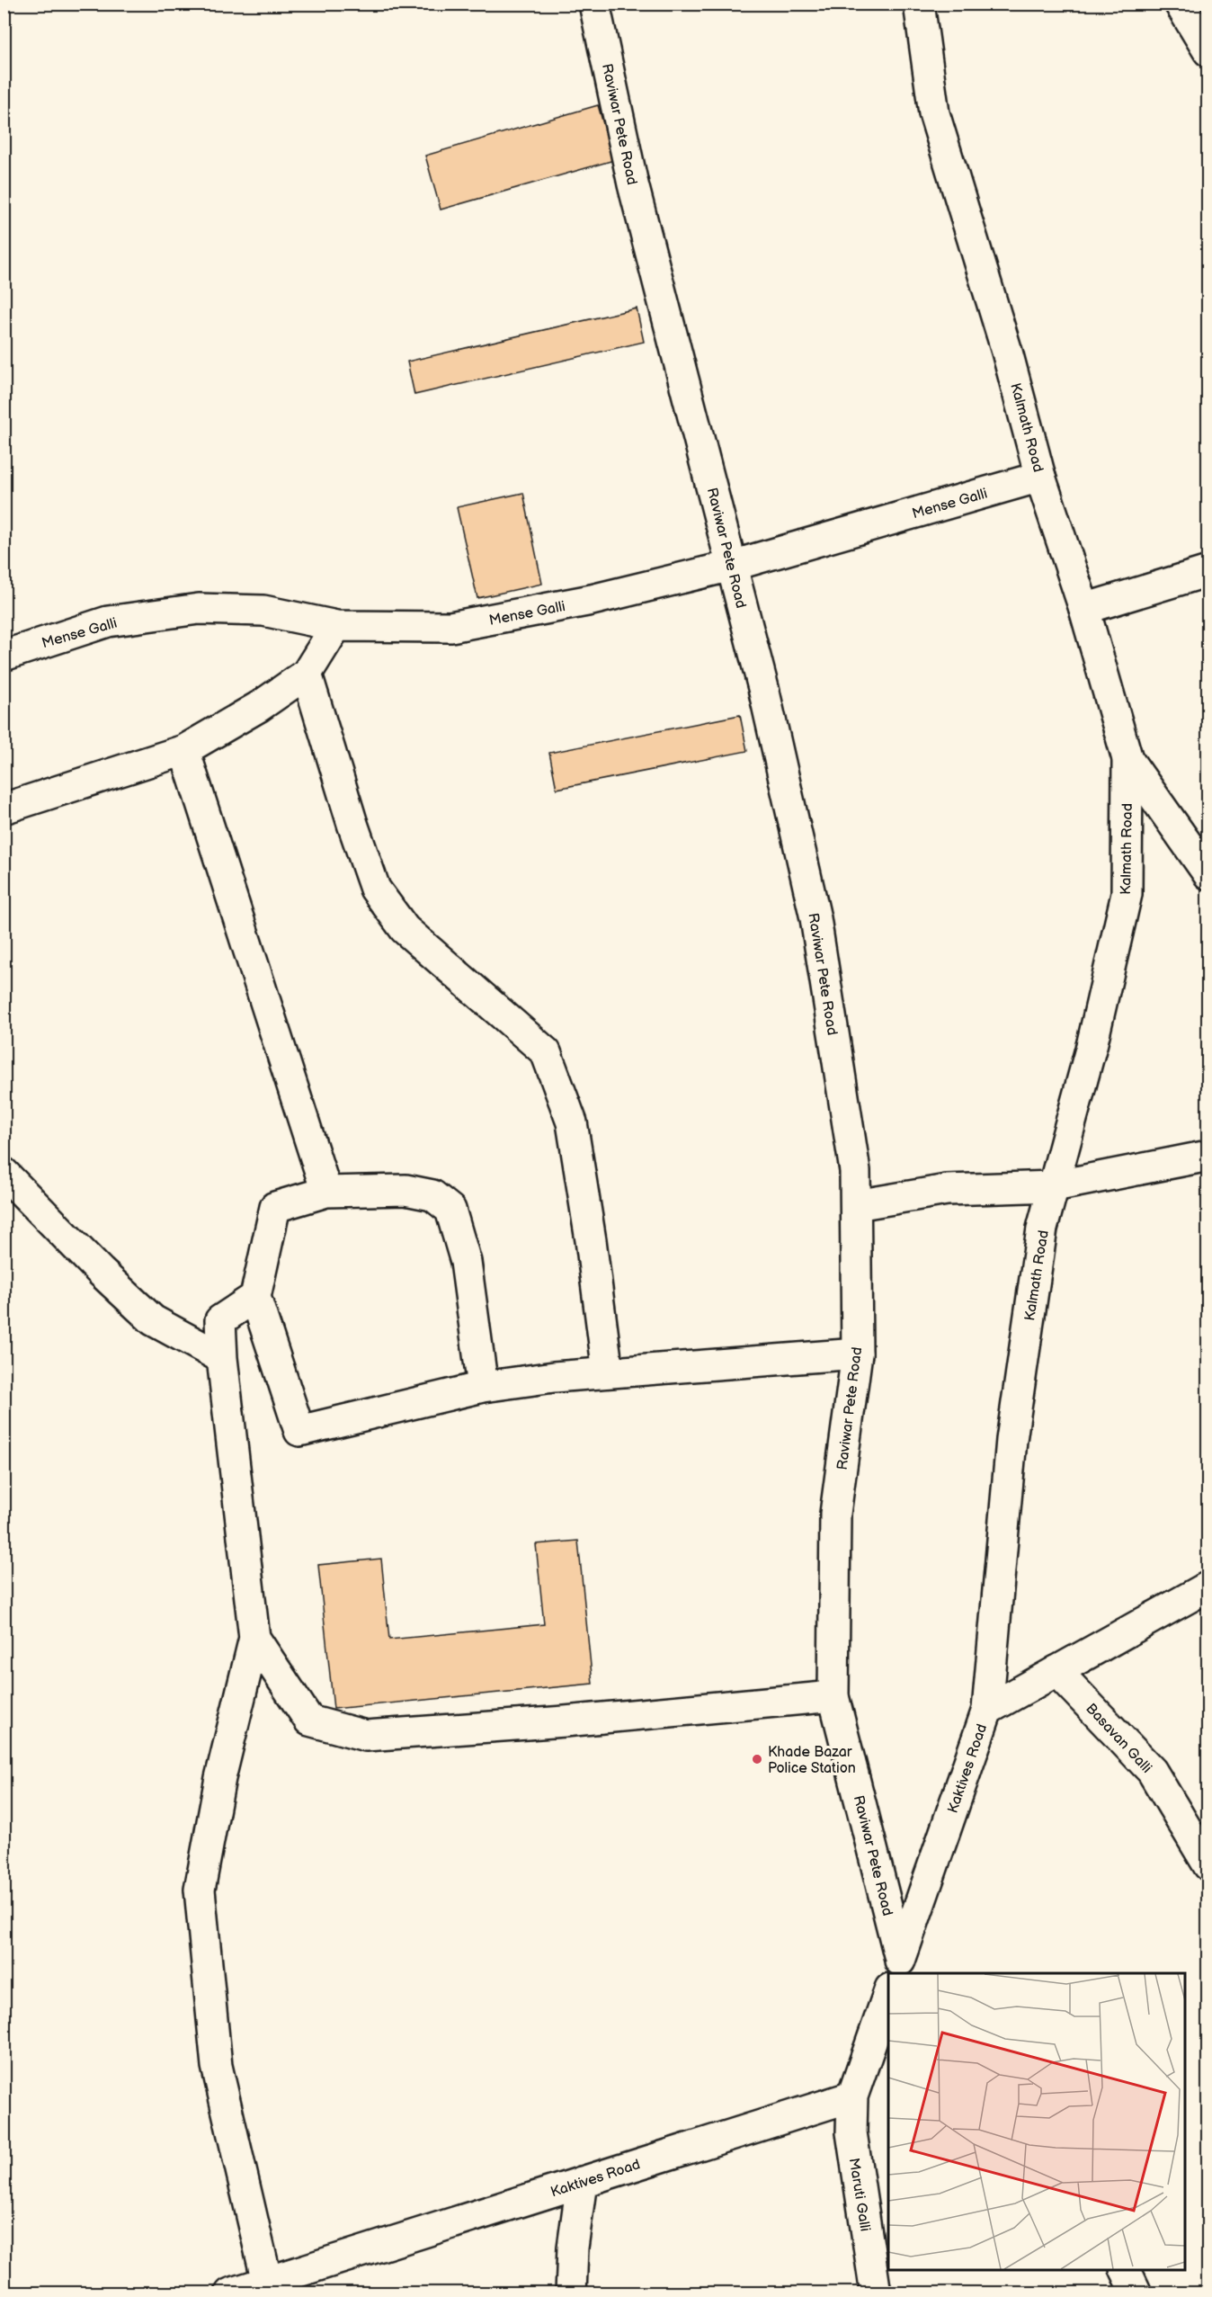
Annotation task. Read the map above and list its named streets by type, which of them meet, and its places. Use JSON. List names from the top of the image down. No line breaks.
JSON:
{"streets":{"street":["Raviwar Pete Road","Kalmath Road","Mense Galli","Basavan Galli","Kaktives Road","Maruti Galli"]},"crossings":[["Raviwar Pete Road","Mense Galli"],["Raviwar Pete Road","Kaktives Road"],["Kalmath Road","Mense Galli"],["Kalmath Road","Kaktives Road"],["Basavan Galli","Kaktives Road"],["Kaktives Road","Maruti Galli"]],"places":["Khade Bazar Police Station"]}
